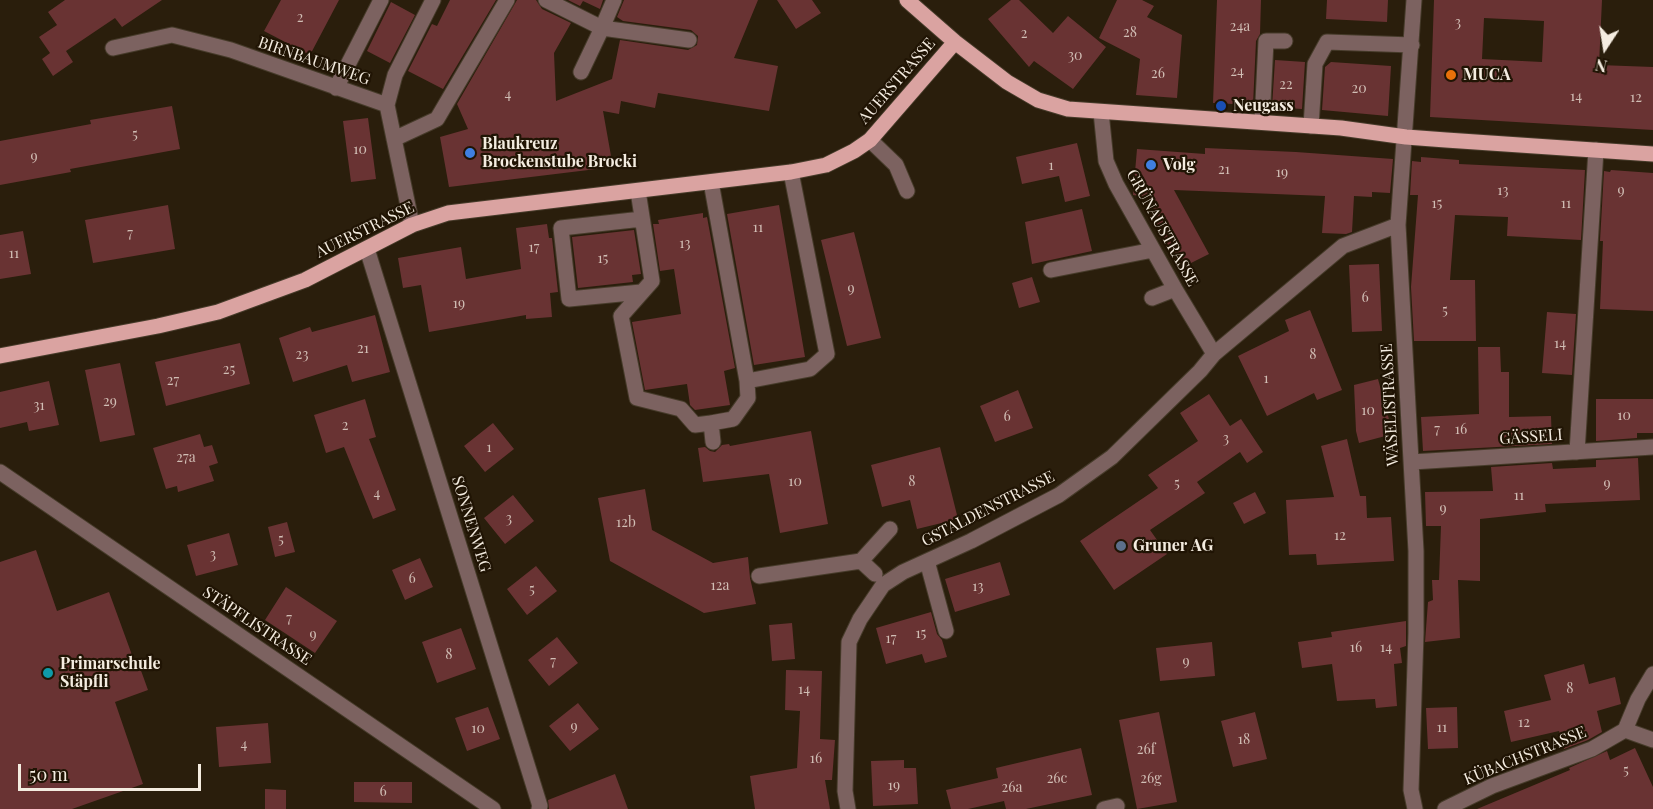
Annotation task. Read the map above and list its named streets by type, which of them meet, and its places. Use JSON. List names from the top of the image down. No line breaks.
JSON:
{"streets":{"main road":["AUERSTRASSE"],"street":["BIRNBAUMWEG","GRÜNAUSTRASSE","WÄSELISTRASSE","GÄSSELI","GSTALDENSTRASSE","SONNENWEG","STÄPFLISTRASSE","KÜBACHSTRASSE"]},"crossings":[["AUERSTRASSE","SONNENWEG"],["GRÜNAUSTRASSE","GSTALDENSTRASSE"],["WÄSELISTRASSE","GÄSSELI"],["WÄSELISTRASSE","GSTALDENSTRASSE"]],"places":["MUCA","Neugass","Blaukreuz Brockenstube Brocki","Volg","Gruner AG","Primarschule Stäpfli"],"house_numbers":["2","3","24a","28","2","30","24","26","22","20","4","14","12","5","10","9","1","21","19","13","9","15","11","11","7","13","17","11","15","9","6","19","5","14","21","23","8","25","1","27","29","31","10","10","6","2","7","16","3","1","27a","10","8","5","9","4","11","9","3","12b","12","5","3","6","12a","13","5","7","15","9","17","16","14","8","7","9","8","14","12","9","11","10","18","4","26f","16","5","26c","26g","19","26a","6"],"scale_bar":"50 m","north":"bottom"}
